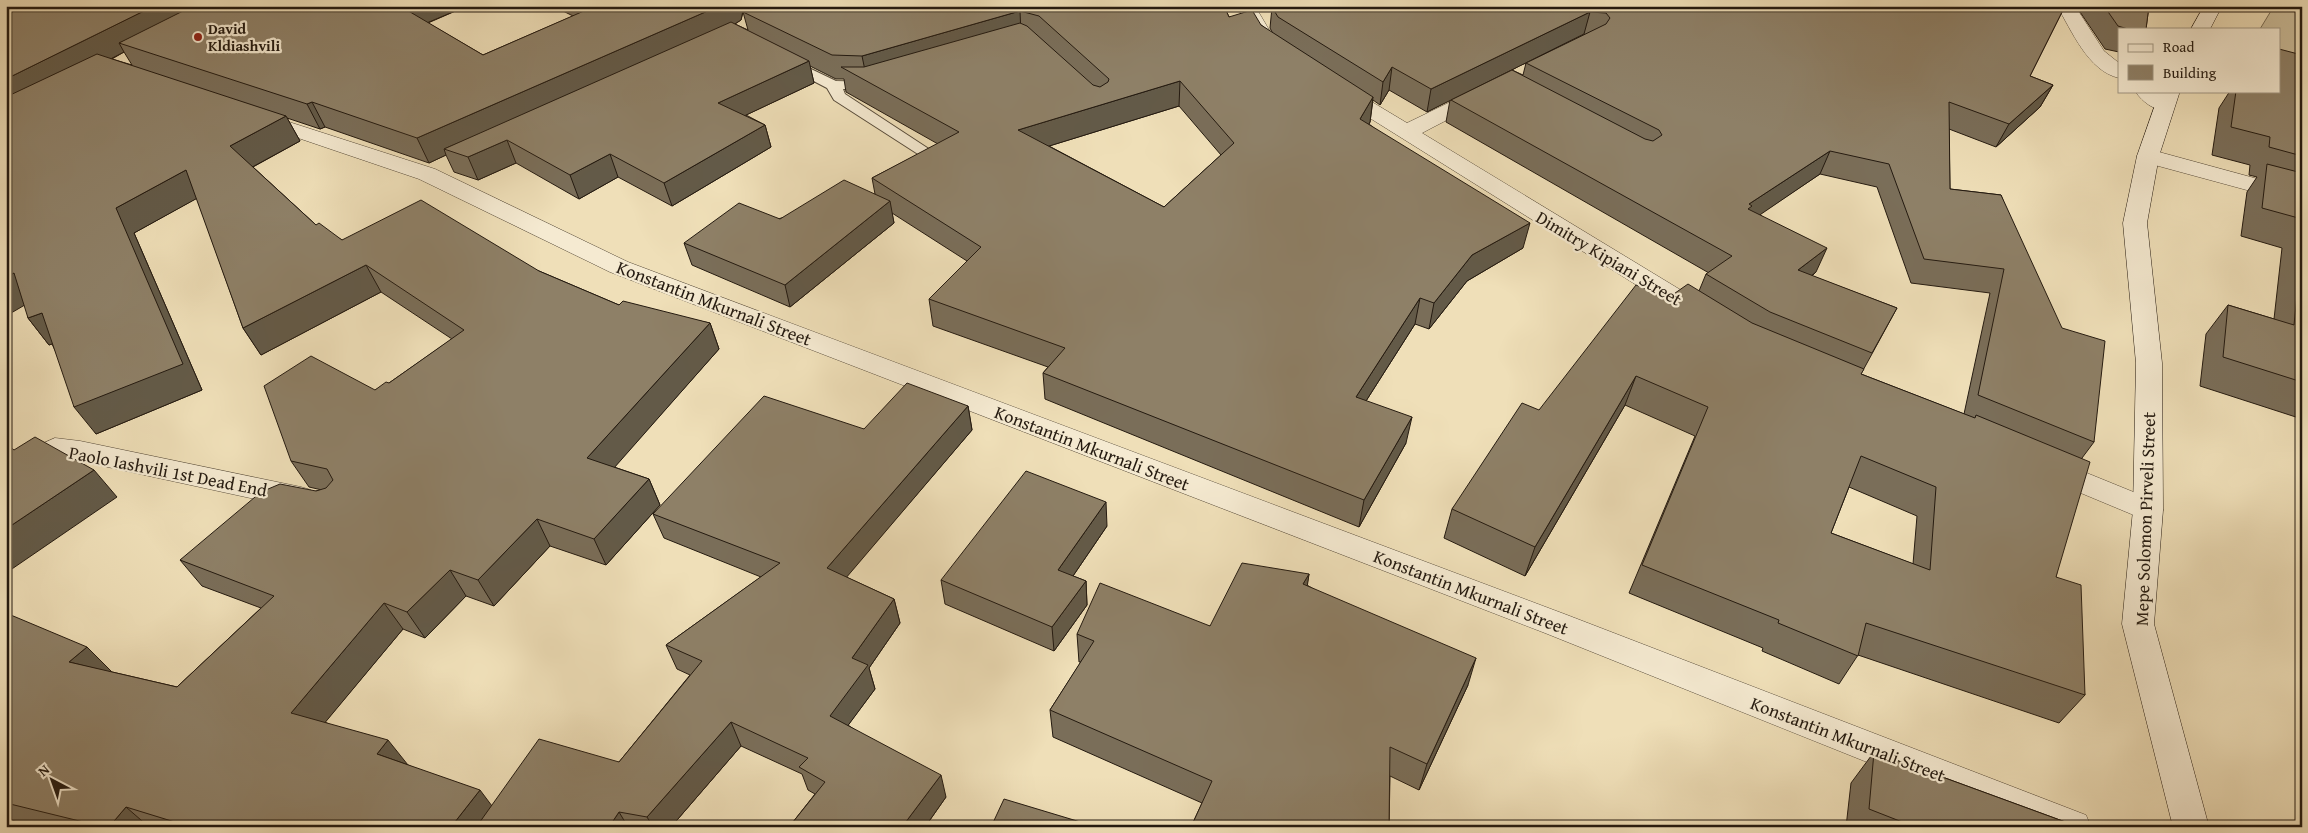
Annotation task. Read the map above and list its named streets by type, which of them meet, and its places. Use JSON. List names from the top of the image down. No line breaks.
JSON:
{"streets":{"street":["Dimitry Kipiani Street","Konstantin Mkurnali Street","Paolo Iashvili 1st Dead End","Mepe Solomon Pirveli Street"]},"places":["David Kldiashvili"],"legend":["Road","Building"],"north":"top left"}
